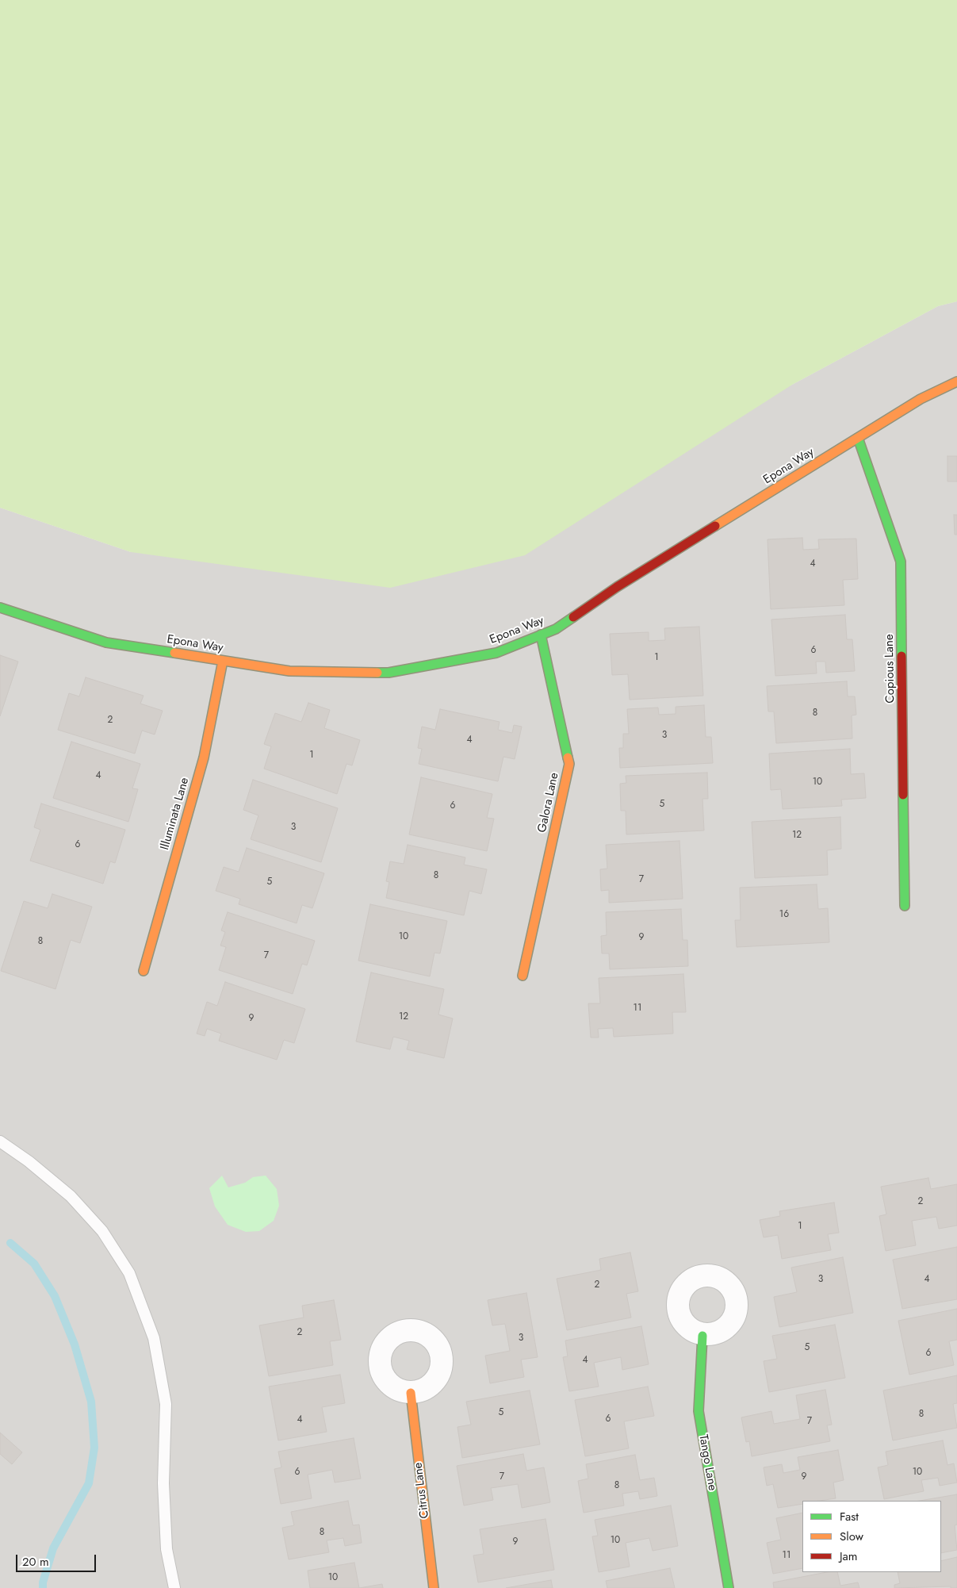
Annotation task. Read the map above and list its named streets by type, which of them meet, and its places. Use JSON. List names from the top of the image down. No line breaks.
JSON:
{"streets":{"street":["Epona Way","Copious Lane","Galora Lane","Illuminata Lane","Tango Lane","Citrus Lane"]},"crossings":[["Epona Way","Copious Lane"],["Epona Way","Galora Lane"],["Epona Way","Illuminata Lane"]],"house_numbers":["4","6","1","8","2","3","4","1","4","10","5","6","3","12","6","8","7","5","16","10","9","8","7","11","12","9","2","1","3","4","2","2","3","5","6","4","5","8","6","4","7","6","10","7","9","8","8","10","9","11","10"],"legend":["Fast","Slow","Jam"],"scale_bar":"20 m"}
